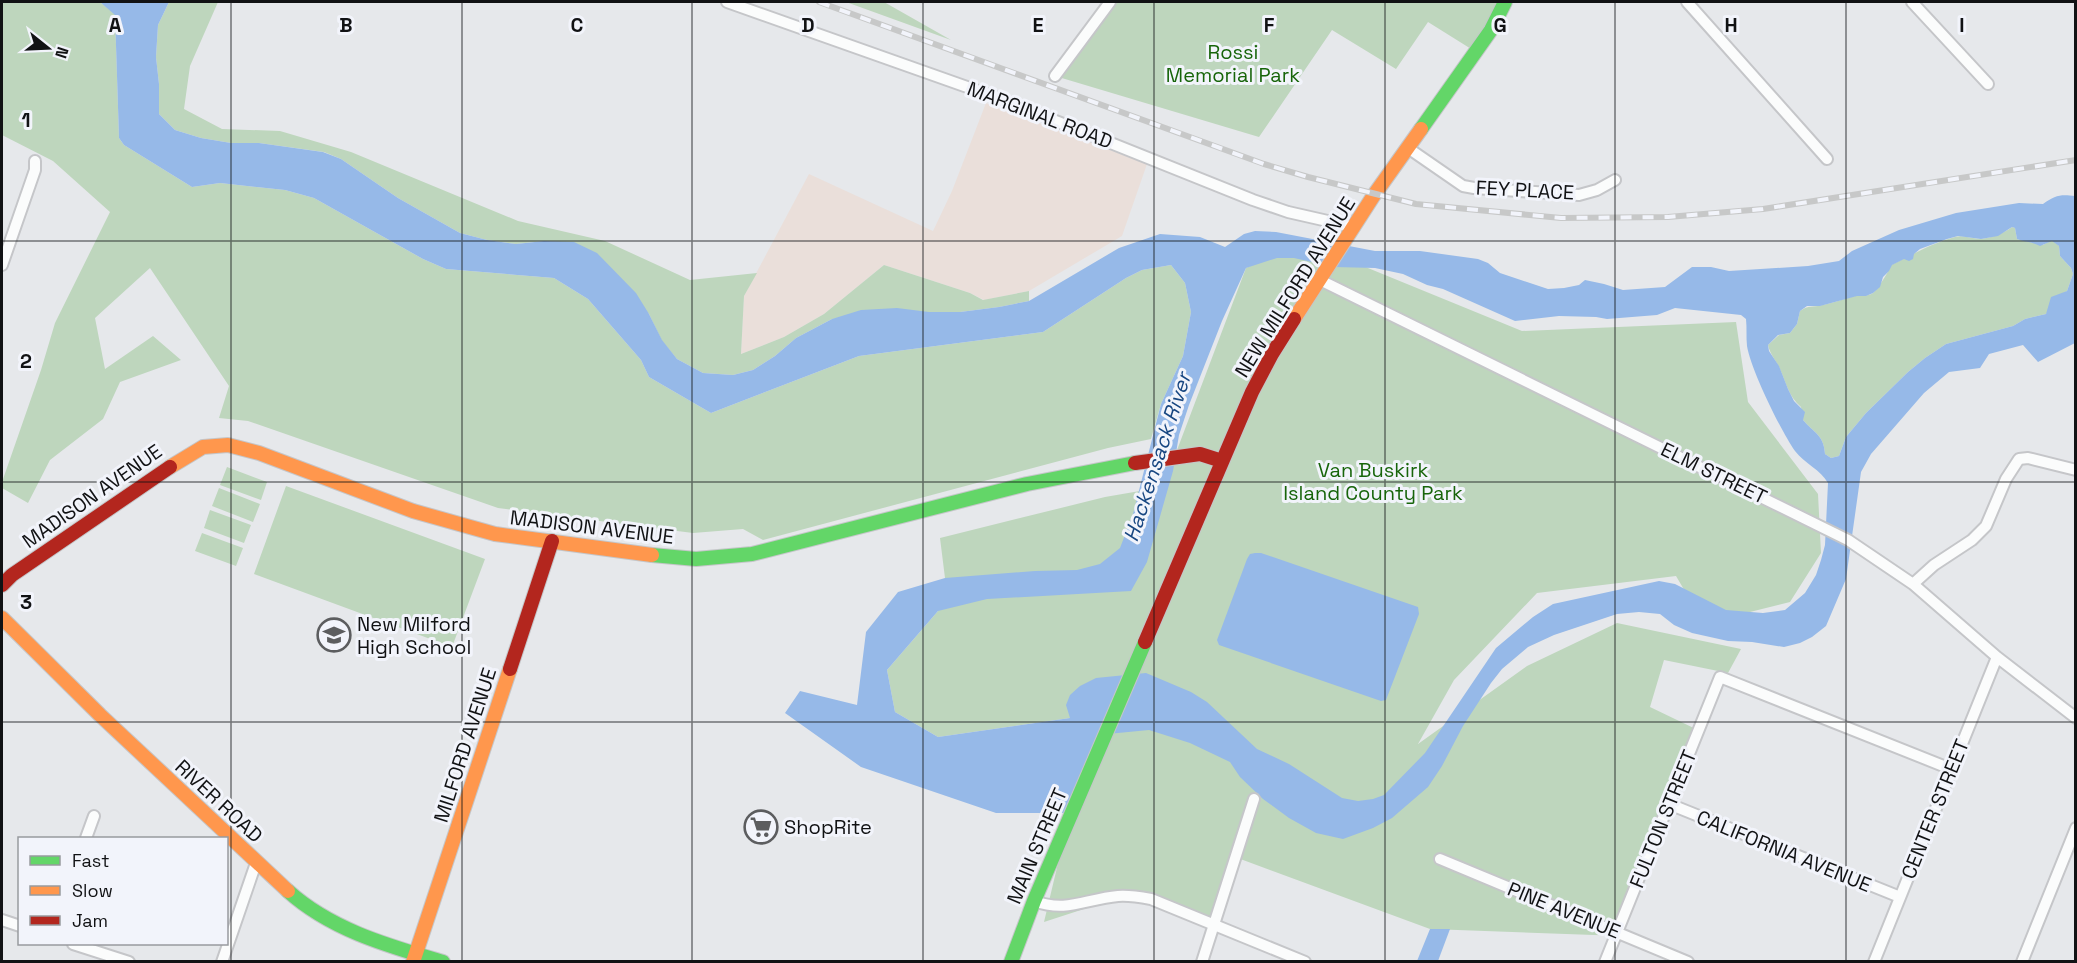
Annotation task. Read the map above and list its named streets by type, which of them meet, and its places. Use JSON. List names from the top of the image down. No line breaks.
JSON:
{"streets":{"main road":["NEW MILFORD AVENUE","MADISON AVENUE","MILFORD AVENUE","RIVER ROAD","MAIN STREET"],"street":["MARGINAL ROAD","FEY PLACE","ELM STREET","CENTER STREET","FULTON STREET","CALIFORNIA AVENUE","PINE AVENUE"]},"crossings":[["MARGINAL ROAD","NEW MILFORD AVENUE"],["FEY PLACE","NEW MILFORD AVENUE"],["NEW MILFORD AVENUE","ELM STREET"],["NEW MILFORD AVENUE","MADISON AVENUE"],["NEW MILFORD AVENUE","MAIN STREET"],["ELM STREET","CENTER STREET"],["MADISON AVENUE","MILFORD AVENUE"],["MILFORD AVENUE","RIVER ROAD"],["CENTER STREET","FULTON STREET"],["CENTER STREET","CALIFORNIA AVENUE"],["FULTON STREET","CALIFORNIA AVENUE"],["FULTON STREET","PINE AVENUE"]],"water":["Hackensack River"],"parks":["Rossi Memorial Park","Van Buskirk Island County Park"],"places":{"school or university":["New Milford High School"],"supermarket":["ShopRite"]},"legend":["Fast","Slow","Jam"],"north":"right","grid":{"columns":["A","B","C","D","E","F","G","H","I"],"rows":["1","2","3"]}}
